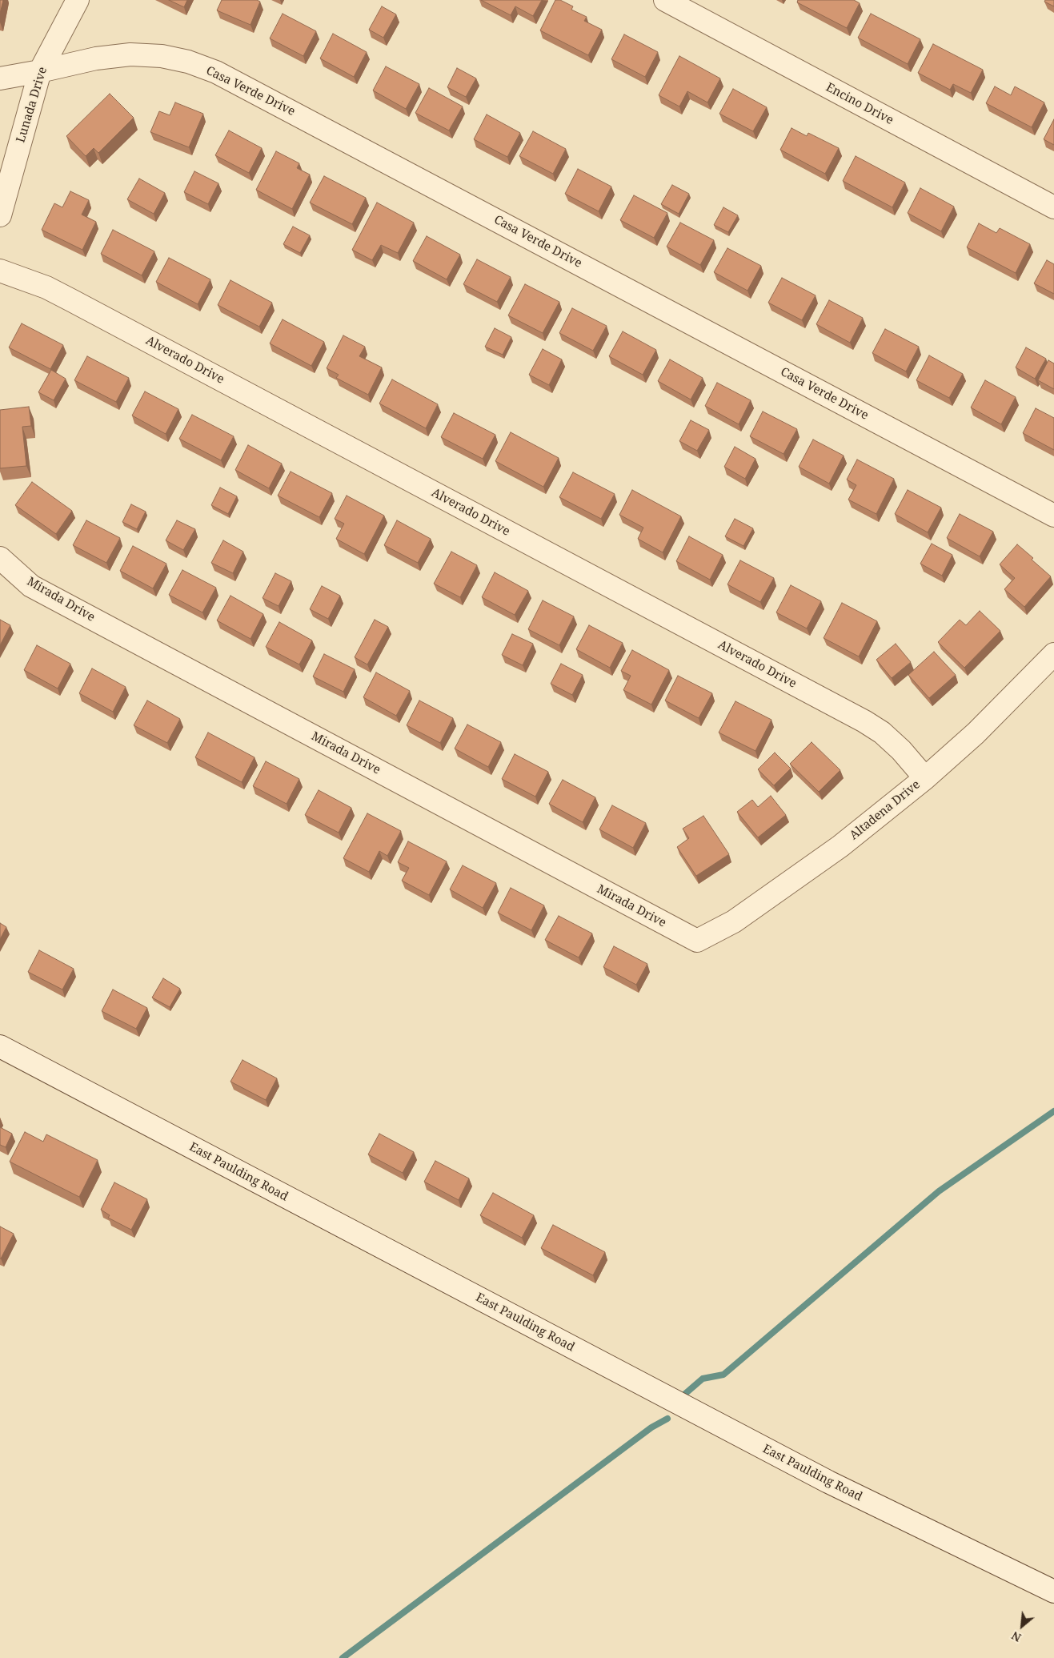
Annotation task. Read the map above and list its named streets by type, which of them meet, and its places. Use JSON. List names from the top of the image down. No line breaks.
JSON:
{"streets":{"street":["Casa Verde Drive","Encino Drive","Lunada Drive","Alverado Drive","Mirada Drive","Altadena Drive","East Paulding Road"]},"crossings":[["Casa Verde Drive","Lunada Drive"],["Alverado Drive","Altadena Drive"],["Mirada Drive","Altadena Drive"]],"north":"bottom left"}
